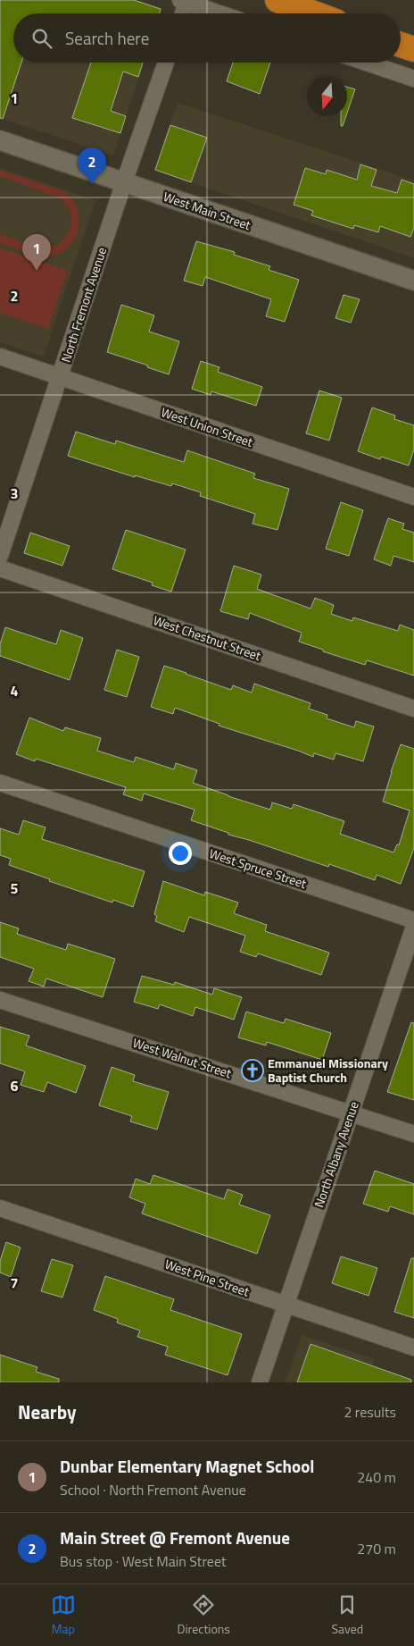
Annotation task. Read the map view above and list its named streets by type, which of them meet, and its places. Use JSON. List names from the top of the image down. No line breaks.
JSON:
{"streets":{"street":["West Main Street","North Fremont Avenue","West Union Street","West Chestnut Street","West Spruce Street","West Walnut Street","North Albany Avenue","West Pine Street"]},"crossings":[["West Main Street","North Fremont Avenue"],["North Fremont Avenue","West Union Street"],["West Walnut Street","North Albany Avenue"],["North Albany Avenue","West Pine Street"]],"places":{"church":["Emmanuel Missionary Baptist Church"]},"north":"bottom","page":{"search":"Search here","pins":["2","1"],"heading":["Nearby","2 results"],"list":[{"mark":"1","name":"Dunbar Elementary Magnet School","note":"School · North Fremont Avenue","value":"240 m"},{"mark":"2","name":"Main Street @ Fremont Avenue","note":"Bus stop · West Main Street","value":"270 m"}],"nav":["Map","Directions","Saved"]},"grid":{"rows":["1","2","3","4","5","6","7"]}}
